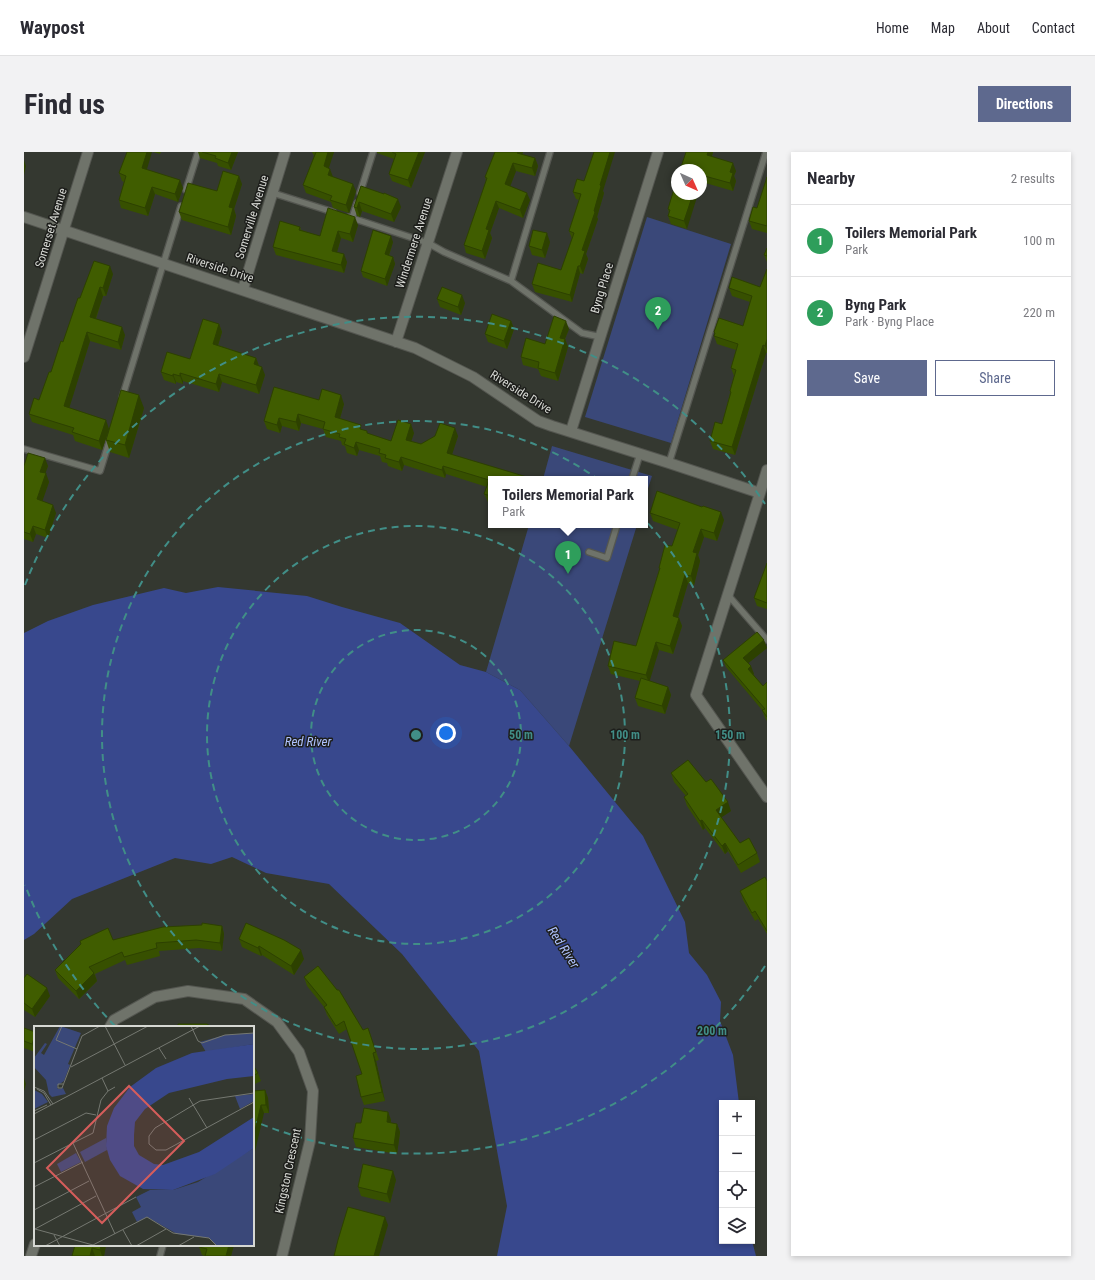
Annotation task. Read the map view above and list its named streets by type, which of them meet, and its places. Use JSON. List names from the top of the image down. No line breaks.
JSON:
{"streets":{"street":["Somerville Avenue","Somerset Avenue","Windermere Avenue","Riverside Drive","Byng Place","Kingston Crescent"]},"crossings":[["Somerville Avenue","Riverside Drive"],["Somerset Avenue","Riverside Drive"],["Windermere Avenue","Riverside Drive"],["Riverside Drive","Byng Place"]],"water":["Red River"],"north":"bottom right","page":{"header":"Waypost","nav":["Home","Map","About","Contact"],"buttons":["Directions",["Save","Share"]],"title":"Find us","heading":["Nearby","2 results"],"list":[{"mark":"1","name":"Toilers Memorial Park","note":"Park","value":"100 m"},{"mark":"2","name":"Byng Park","note":"Park · Byng Place","value":"220 m"}],"pins":["2","1"],"popup":["Toilers Memorial Park","Park"],"map_buttons":["+","−"]},"rings":["50 m","100 m","150 m","200 m"]}
